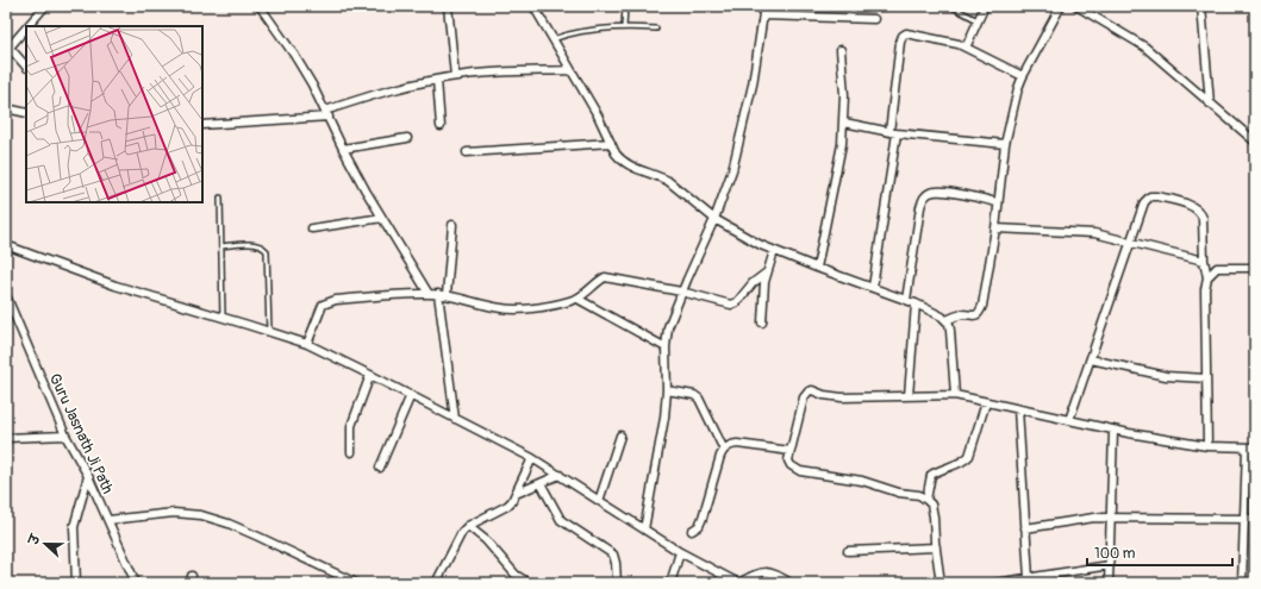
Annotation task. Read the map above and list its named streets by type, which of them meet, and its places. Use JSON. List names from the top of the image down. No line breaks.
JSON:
{"streets":{"street":["Guru Jasnath Ji Path"]},"scale_bar":"100 m","north":"left"}
